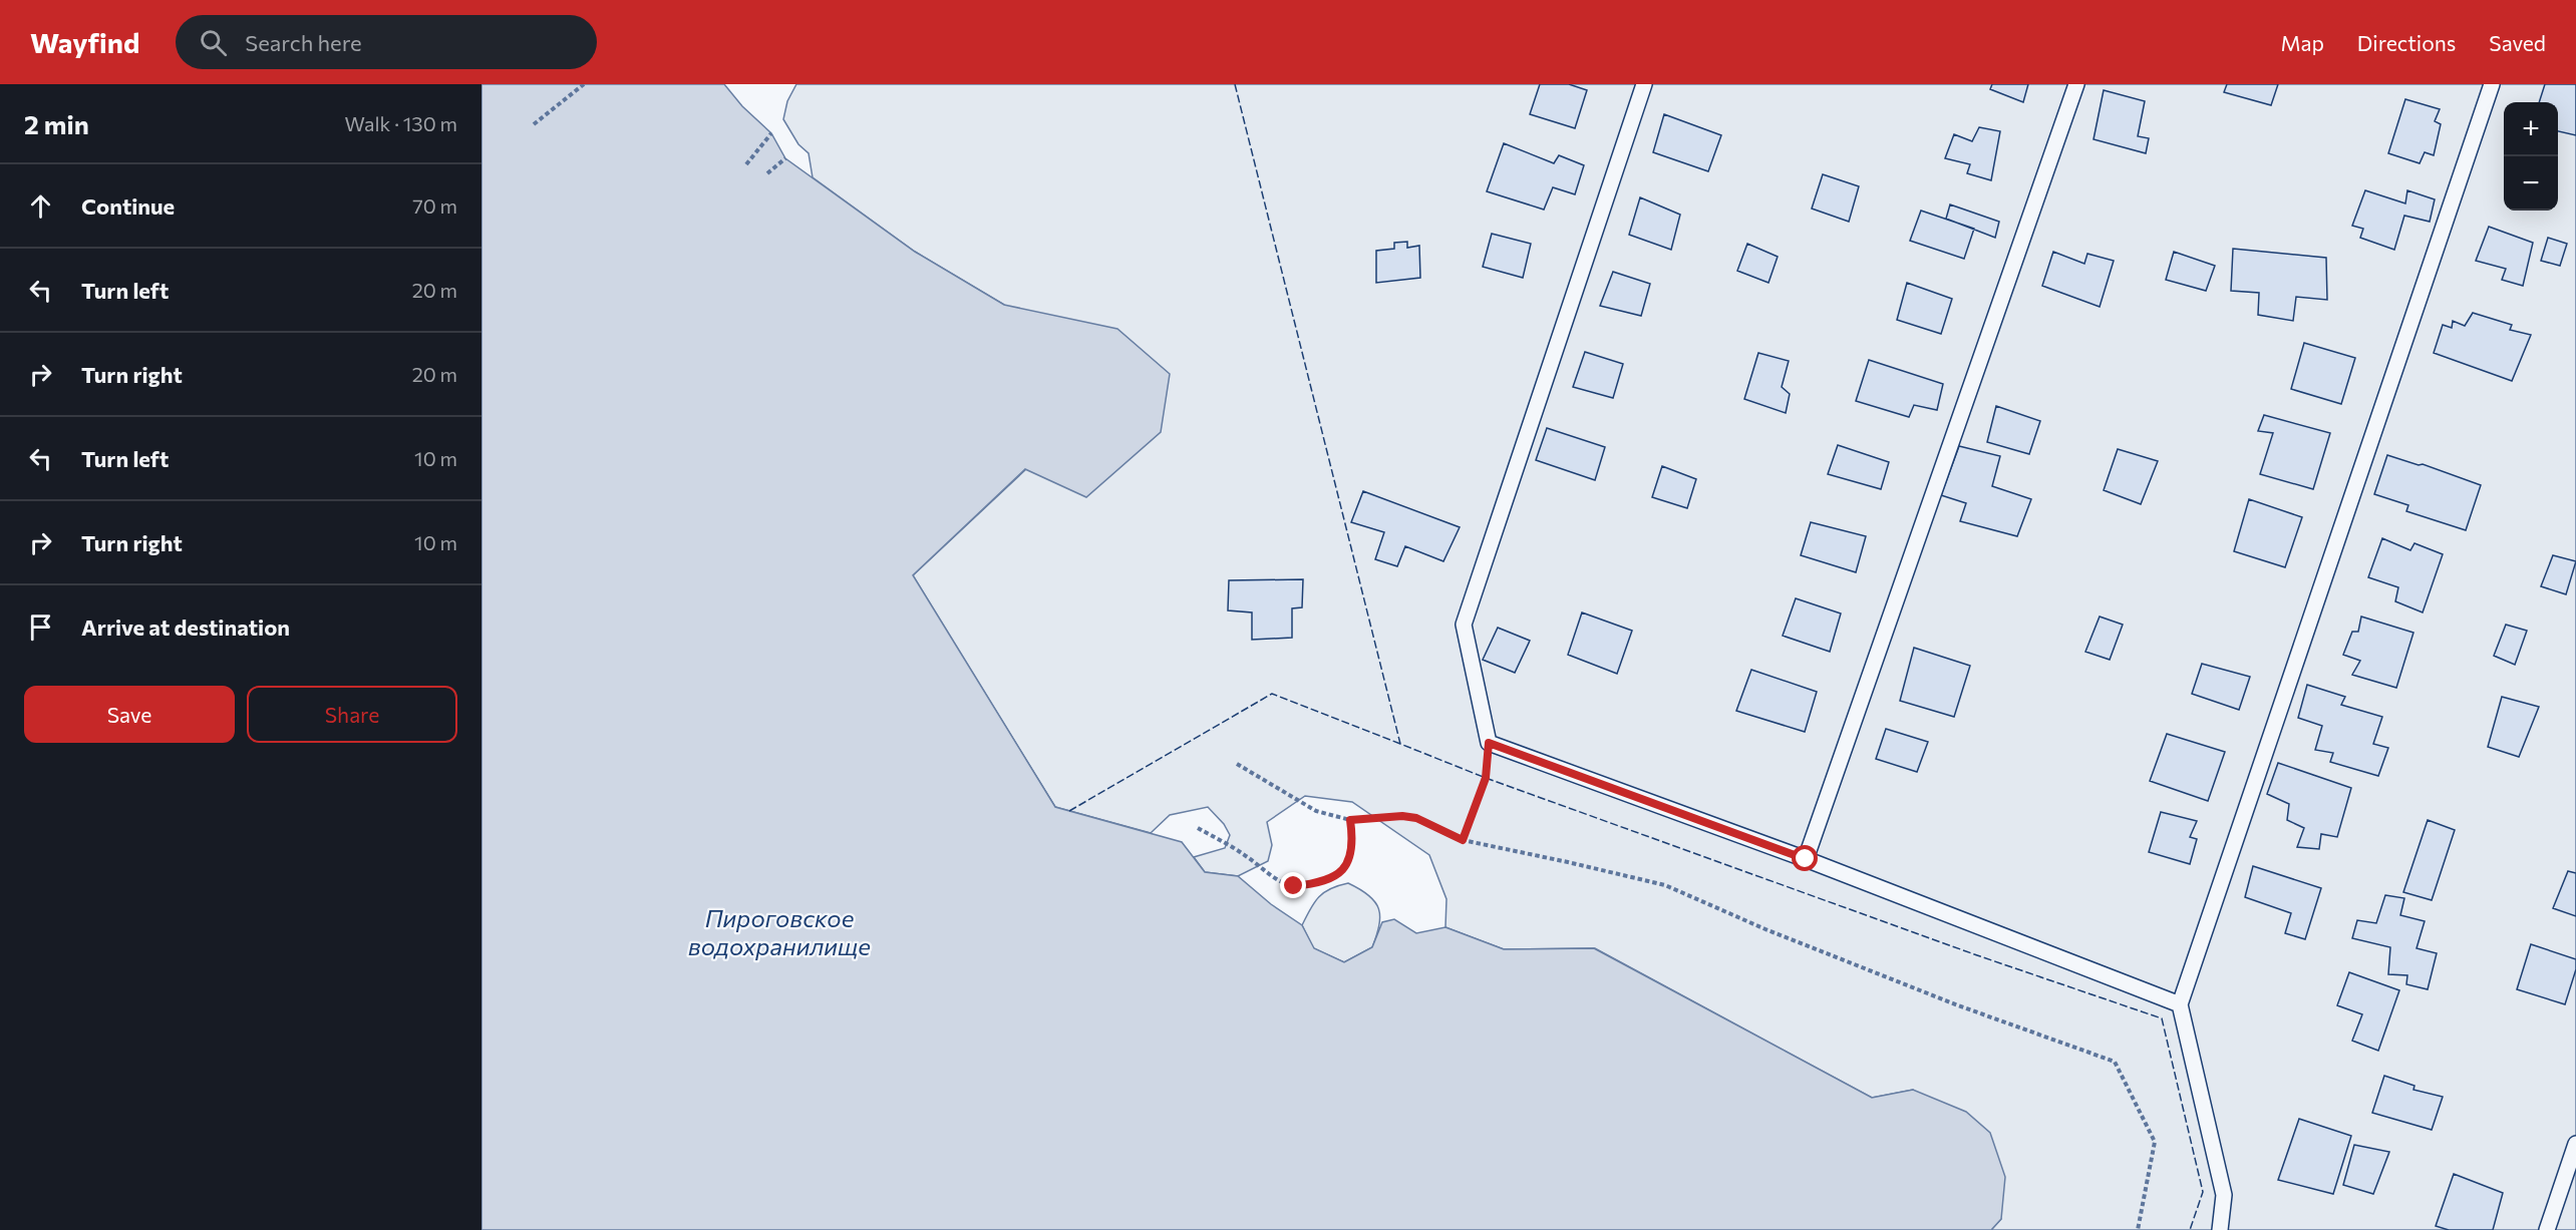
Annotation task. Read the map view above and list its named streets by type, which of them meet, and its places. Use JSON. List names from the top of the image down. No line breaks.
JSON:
{"water":["Пироговское водохранилище"],"page":{"header":"Wayfind","search":"Search here","nav":["Map","Directions","Saved"],"heading":["2 min","Walk · 130 m"],"map_buttons":["+","−"],"list":[["Continue","70 m"],["Turn left","20 m"],["Turn right","20 m"],["Turn left","10 m"],["Turn right","10 m"],"Arrive at destination"],"buttons":["Save","Share"]}}
